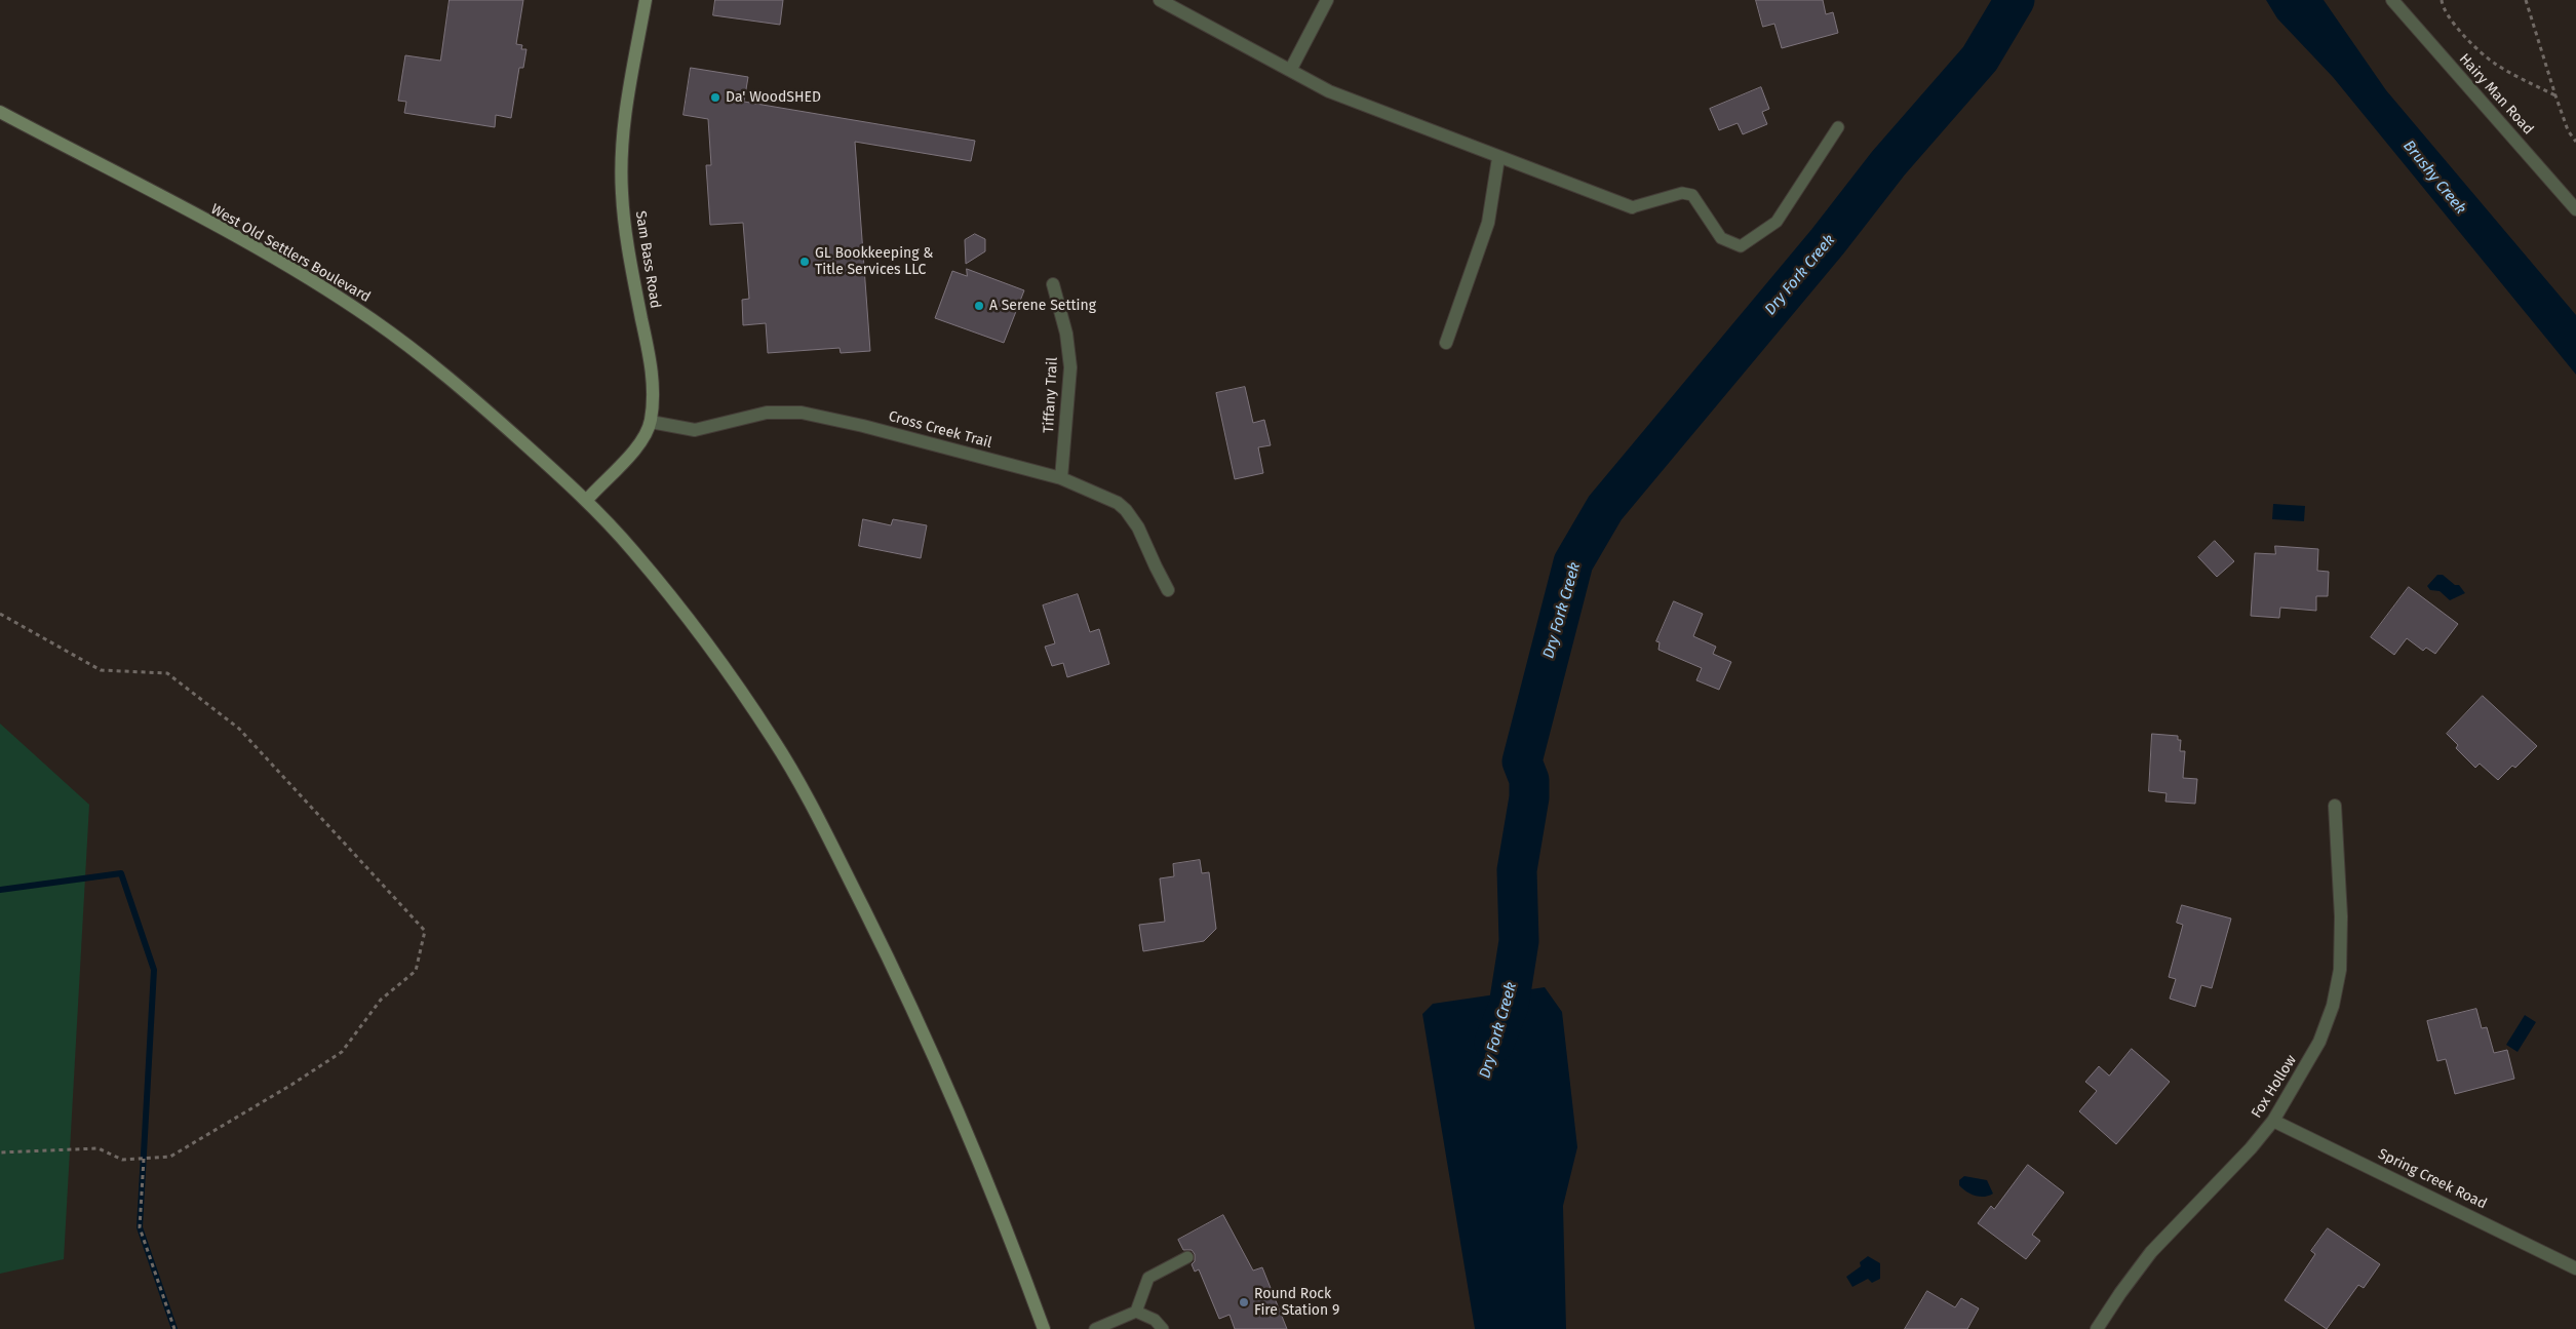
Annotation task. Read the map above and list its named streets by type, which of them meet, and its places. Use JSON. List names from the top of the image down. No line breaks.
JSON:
{"streets":{"main road":["West Old Settlers Boulevard","Sam Bass Road"],"street":["Hairy Man Road","Tiffany Trail","Cross Creek Trail","Fox Hollow","Spring Creek Road"]},"crossings":[["West Old Settlers Boulevard","Sam Bass Road"],["Sam Bass Road","Cross Creek Trail"],["Tiffany Trail","Cross Creek Trail"],["Fox Hollow","Spring Creek Road"]],"water":["Brushy Creek","Dry Fork Creek"],"places":["Da' WoodSHED","GL Bookkeeping & Title Services LLC","A Serene Setting","Round Rock Fire Station 9"]}
